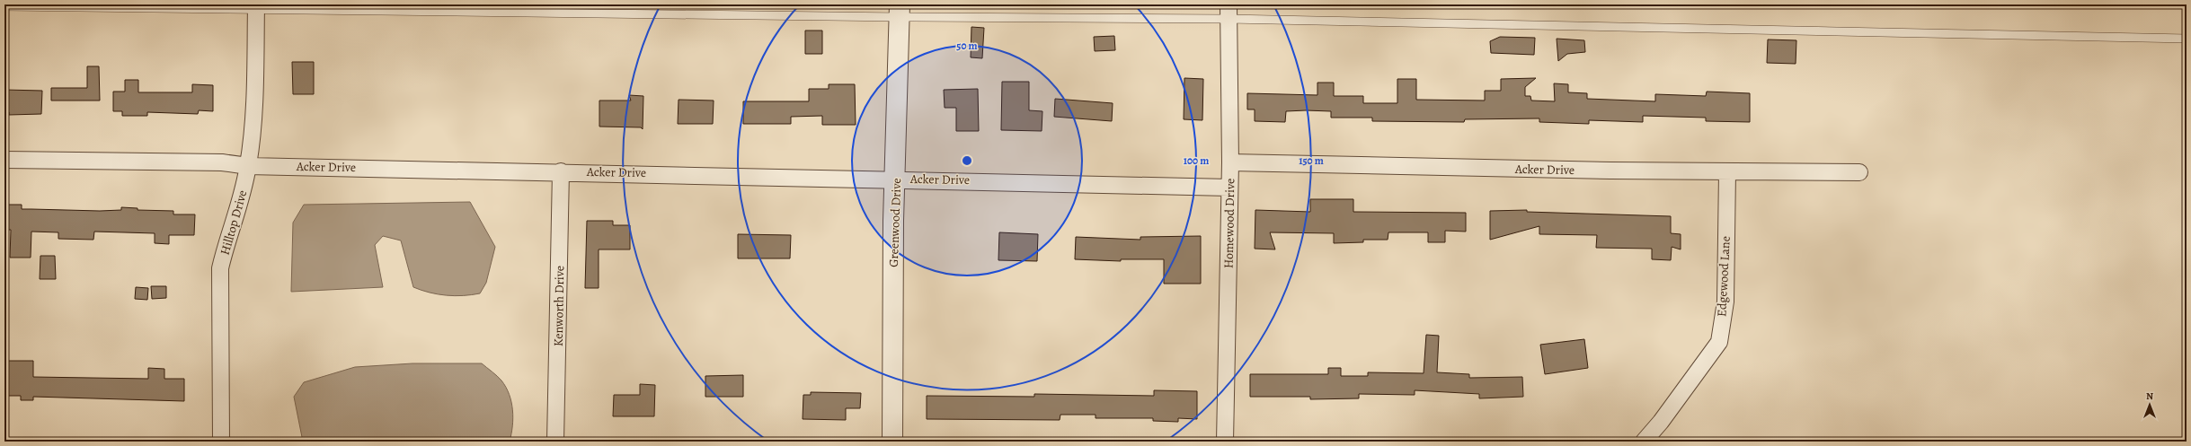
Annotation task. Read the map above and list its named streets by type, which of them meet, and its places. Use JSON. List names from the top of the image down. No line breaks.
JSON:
{"streets":{"street":["Acker Drive","Hilltop Drive","Greenwood Drive","Homewood Drive","Edgewood Lane","Kenworth Drive"]},"crossings":[["Acker Drive","Hilltop Drive"],["Acker Drive","Greenwood Drive"],["Acker Drive","Homewood Drive"],["Acker Drive","Edgewood Lane"],["Acker Drive","Kenworth Drive"]],"north":"top","rings":["50 m","100 m","150 m"]}
